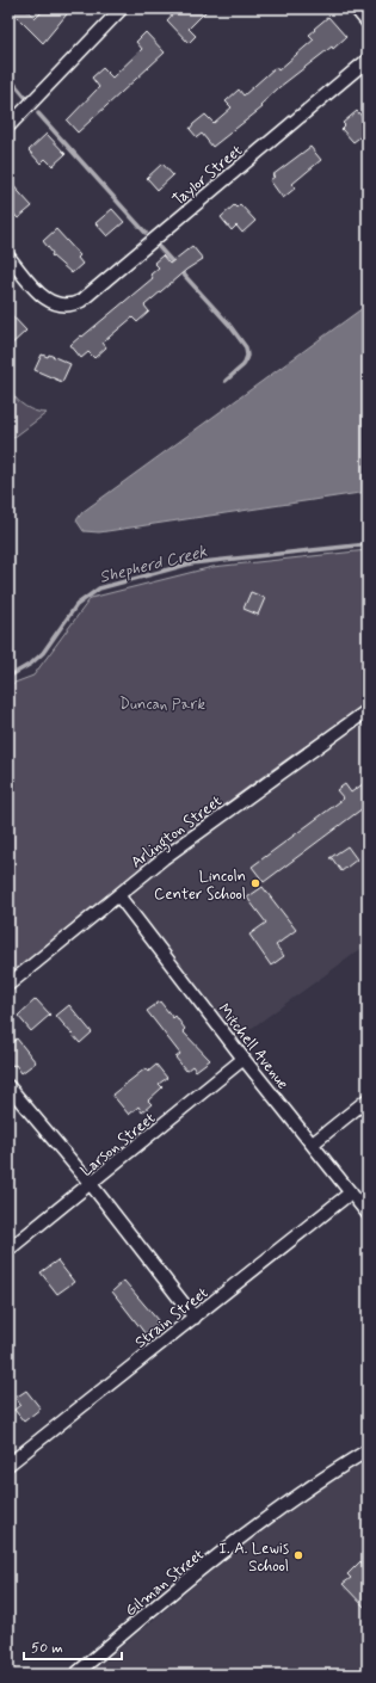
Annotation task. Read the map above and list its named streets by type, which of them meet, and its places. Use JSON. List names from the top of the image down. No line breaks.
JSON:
{"streets":{"street":["Taylor Street","Arlington Street","Mitchell Avenue","Larson Street","Strain Street","Gilman Street"]},"crossings":[["Arlington Street","Mitchell Avenue"],["Mitchell Avenue","Larson Street"],["Mitchell Avenue","Strain Street"]],"water":["Shepherd Creek"],"parks":["Duncan Park"],"places":["Lincoln Center School","I. A. Lewis School"],"scale_bar":"50 m"}
